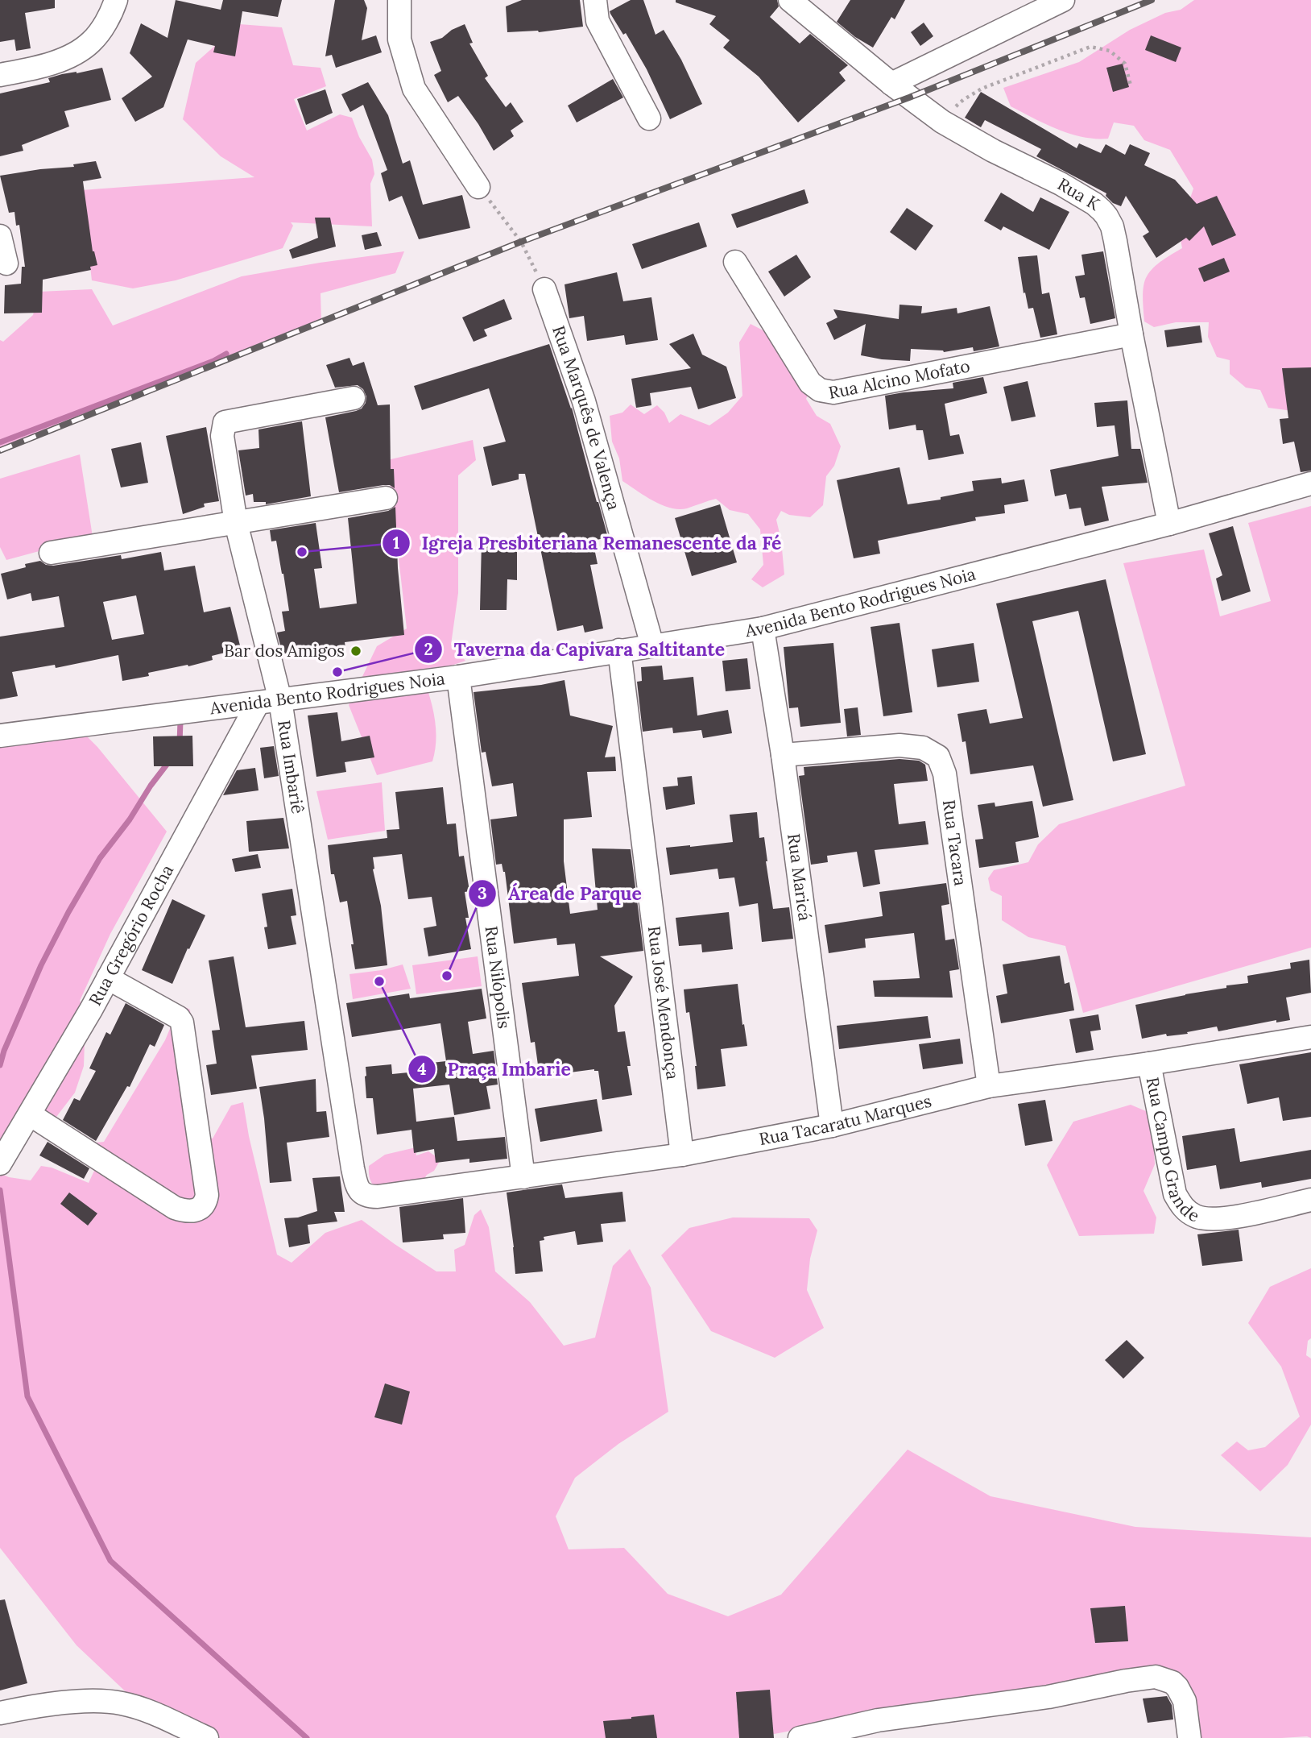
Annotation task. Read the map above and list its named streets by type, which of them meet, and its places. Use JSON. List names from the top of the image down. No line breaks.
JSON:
{"streets":{"street":["Rua K","Rua Alcino Mofato","Rua Marquês de Valença","Avenida Bento Rodrigues Noia","Rua Imbariê","Rua Tacara","Rua Maricá","Rua Gregório Rocha","Rua Nilópolis","Rua José Mendonça","Rua Tacaratu Marques","Rua Campo Grande"]},"crossings":[["Rua K","Rua Alcino Mofato"],["Rua K","Avenida Bento Rodrigues Noia"],["Rua Marquês de Valença","Avenida Bento Rodrigues Noia"],["Avenida Bento Rodrigues Noia","Rua Imbariê"],["Avenida Bento Rodrigues Noia","Rua Maricá"],["Avenida Bento Rodrigues Noia","Rua Gregório Rocha"],["Avenida Bento Rodrigues Noia","Rua Nilópolis"],["Avenida Bento Rodrigues Noia","Rua José Mendonça"],["Rua Imbariê","Rua Tacaratu Marques"],["Rua Tacara","Rua Maricá"],["Rua Tacara","Rua Tacaratu Marques"],["Rua Maricá","Rua Tacaratu Marques"],["Rua Nilópolis","Rua Tacaratu Marques"],["Rua José Mendonça","Rua Tacaratu Marques"],["Rua Tacaratu Marques","Rua Campo Grande"]],"places":["Igreja Presbiteriana Remanescente da Fé","Bar dos Amigos","Taverna da Capivara Saltitante","Área de Parque","Praça Imbarie"]}
